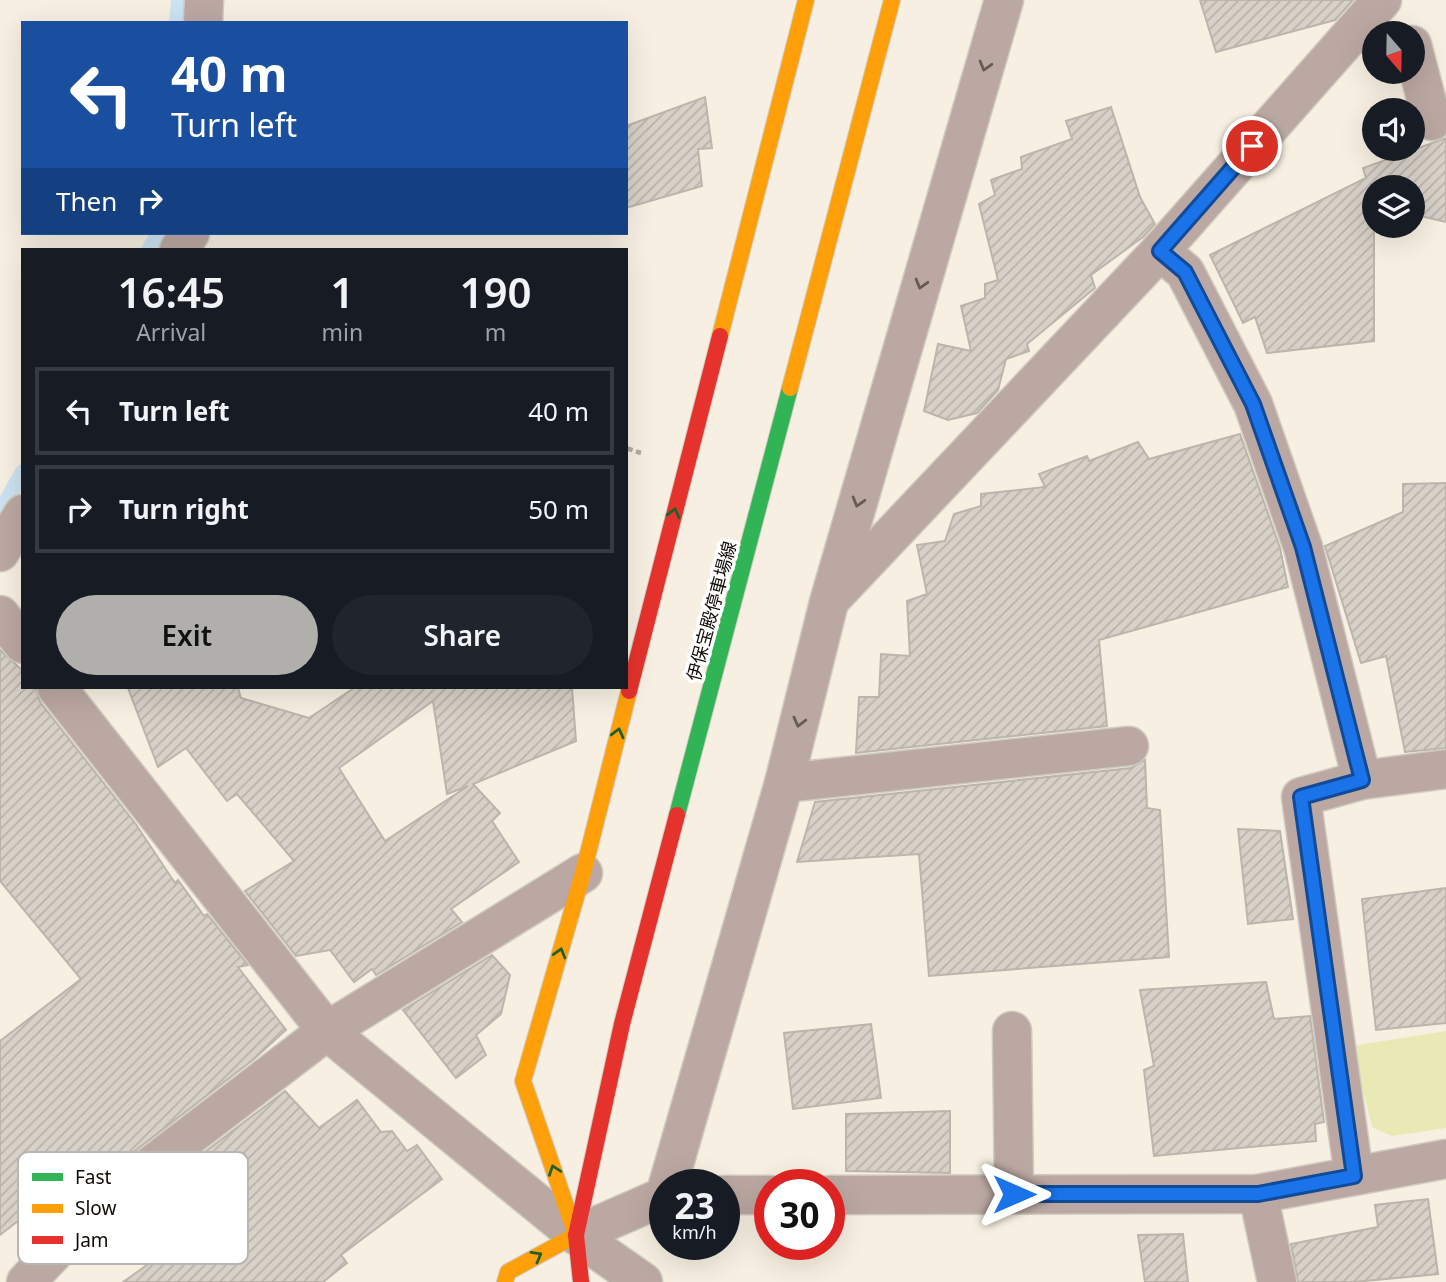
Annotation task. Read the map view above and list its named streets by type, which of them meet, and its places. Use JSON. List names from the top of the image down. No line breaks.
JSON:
{"streets":{"main road":["伊保宝殿停車場線"]},"legend":["Fast","Slow","Jam"],"north":"bottom","page":{"turn":["40 m","Turn left"],"then":"Then","eta":["16:45","Arrival","1","min","190","m"],"list":[{"name":"Turn left","value":"40 m"},{"name":"Turn right","value":"50 m"}],"buttons":["Exit","Share"],"speed":"23 km/h","limit":"30"}}
